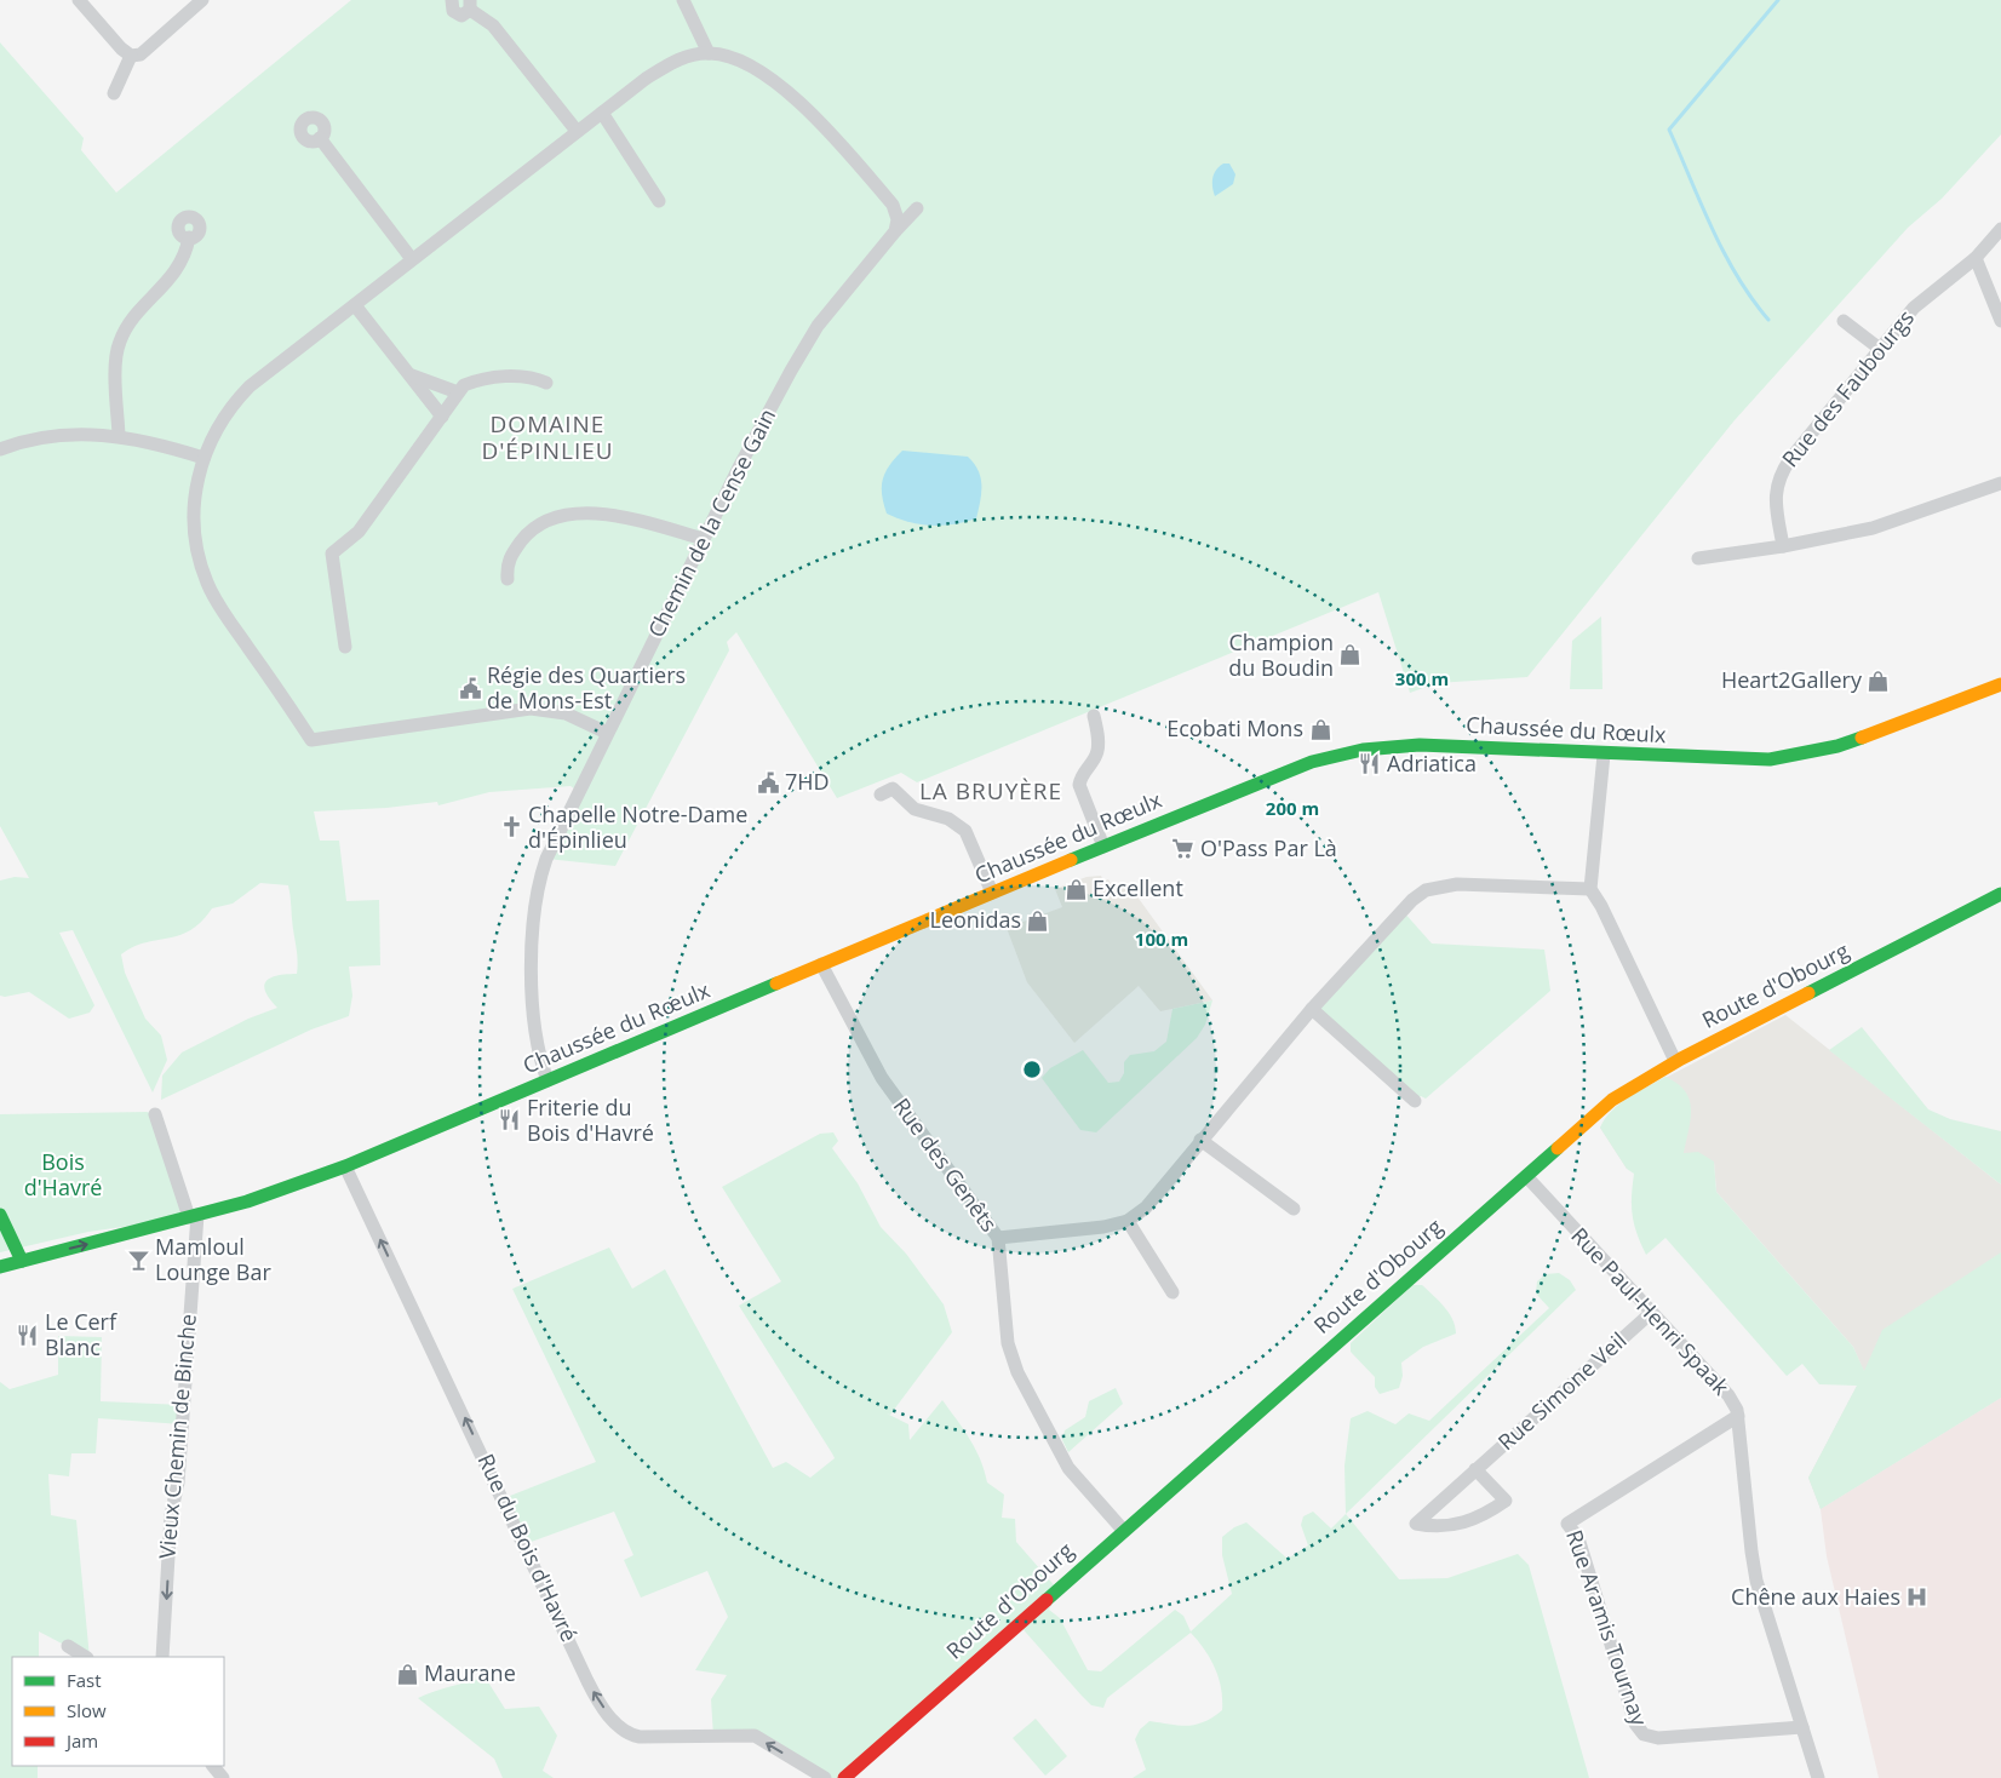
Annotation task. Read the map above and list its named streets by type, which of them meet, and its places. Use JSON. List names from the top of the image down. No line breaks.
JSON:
{"streets":{"main road":["Chaussée du Rœulx","Route d'Obourg"],"street":["Rue des Faubourgs","Chemin de la Cense Gain","Rue des Genêts","Rue Paul-Henri Spaak","Rue Simone Veil","Vieux Chemin de Binche","Rue du Bois d'Havré","Rue Aramis Tournay"]},"crossings":[["Chemin de la Cense Gain","Chaussée du Rœulx"],["Chaussée du Rœulx","Rue des Genêts"],["Chaussée du Rœulx","Vieux Chemin de Binche"],["Chaussée du Rœulx","Rue du Bois d'Havré"],["Route d'Obourg","Rue des Genêts"],["Route d'Obourg","Rue Paul-Henri Spaak"],["Rue Paul-Henri Spaak","Rue Simone Veil"],["Rue Paul-Henri Spaak","Rue Aramis Tournay"]],"one_way":["Vieux Chemin de Binche","Rue du Bois d'Havré"],"districts":["DOMAINE D'ÉPINLIEU","LA BRUYÈRE"],"parks":["Bois d'Havré"],"places":{"shop":["Champion du Boudin","Heart2Gallery","Ecobati Mons","Excellent","Leonidas","Maurane"],"public building":["Régie des Quartiers de Mons-Est","7HD"],"restaurant":["Adriatica","Friterie du Bois d'Havré","Le Cerf Blanc"],"church":["Chapelle Notre-Dame d'Épinlieu"],"supermarket":["O'Pass Par Là"],"bar":["Mamloul Lounge Bar"],"hospital":["Chêne aux Haies"]},"legend":["Fast","Slow","Jam"],"rings":["300 m","200 m","100 m"]}
